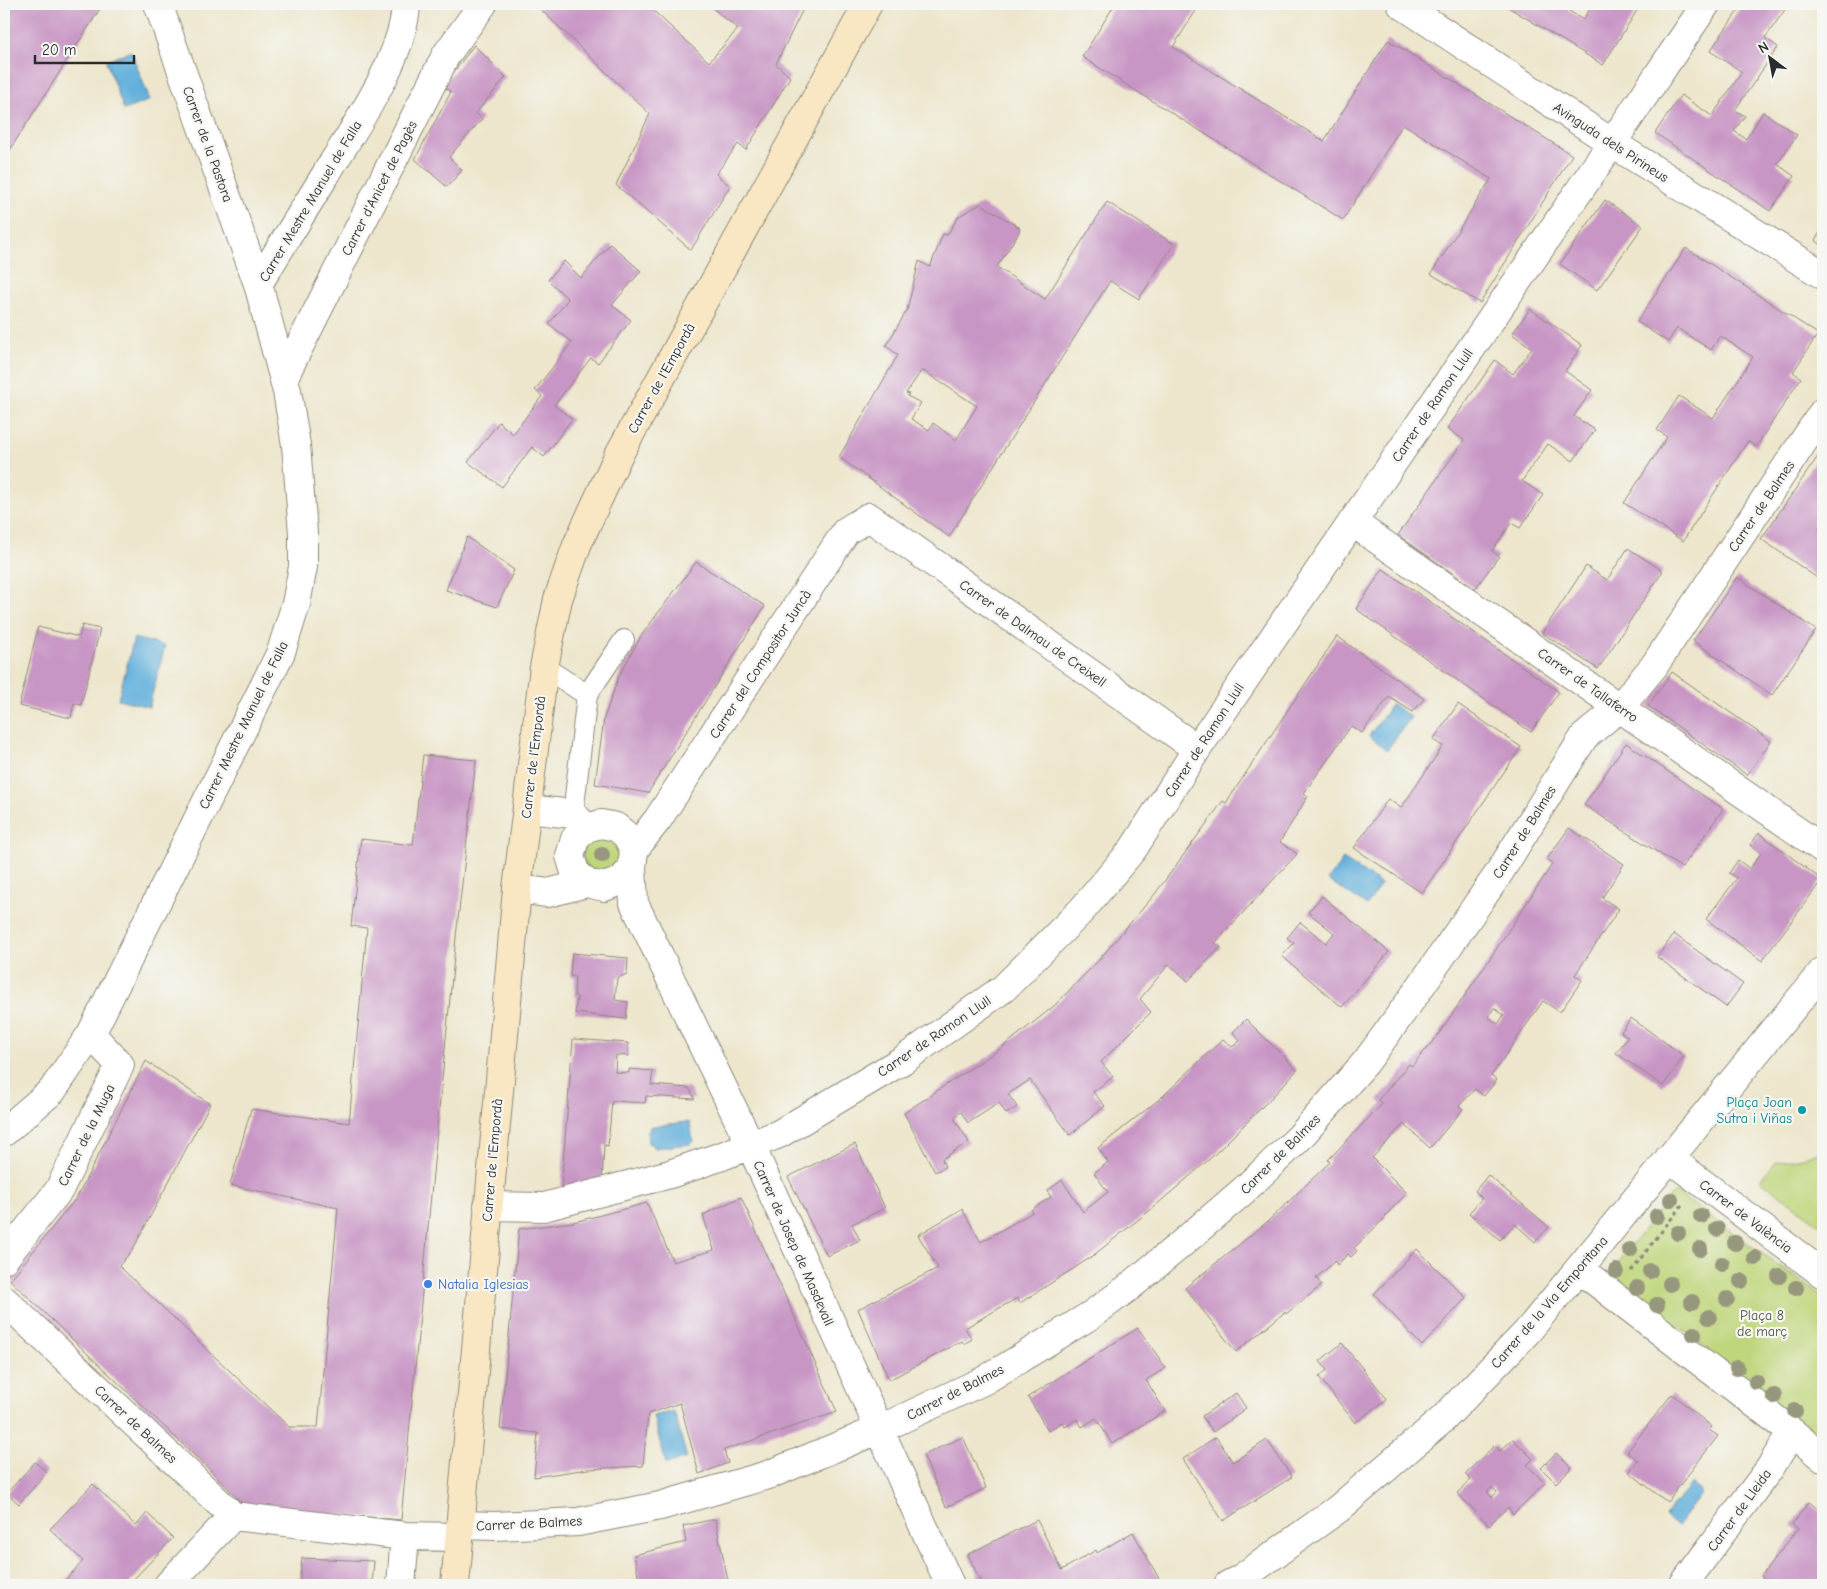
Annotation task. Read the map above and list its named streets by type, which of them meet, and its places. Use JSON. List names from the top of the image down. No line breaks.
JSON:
{"streets":{"main road":["Carrer de l'Empordà"],"street":["Avinguda dels Pirineus","Carrer de la Pastora","Carrer d'Anicet de Pagès","Carrer Mestre Manuel de Falla","Carrer de Ramon Llull","Carrer de Balmes","Carrer de Dalmau de Creixell","Carrer del Compositor Juncà","Carrer de Tallaferro","Carrer de la Muga","Carrer de València","Carrer de Josep de Masdevall","Carrer de la Via Emporitana","Carrer de Lleida"]},"crossings":[["Avinguda dels Pirineus","Carrer de Ramon Llull"],["Carrer de la Pastora","Carrer Mestre Manuel de Falla"],["Carrer d'Anicet de Pagès","Carrer Mestre Manuel de Falla"],["Carrer Mestre Manuel de Falla","Carrer de la Muga"],["Carrer de l'Empordà","Carrer de Ramon Llull"],["Carrer de l'Empordà","Carrer de Balmes"],["Carrer de Ramon Llull","Carrer de Dalmau de Creixell"],["Carrer de Ramon Llull","Carrer de Tallaferro"],["Carrer de Ramon Llull","Carrer de Josep de Masdevall"],["Carrer de Balmes","Carrer de Tallaferro"],["Carrer de Balmes","Carrer de Josep de Masdevall"],["Carrer de Dalmau de Creixell","Carrer del Compositor Juncà"],["Carrer de València","Carrer de la Via Emporitana"]],"parks":["Plaça 8 de març"],"places":["Plaça Joan Sutra i Viñas","Natalia Iglesias"],"scale_bar":"20 m","north":"top left"}
